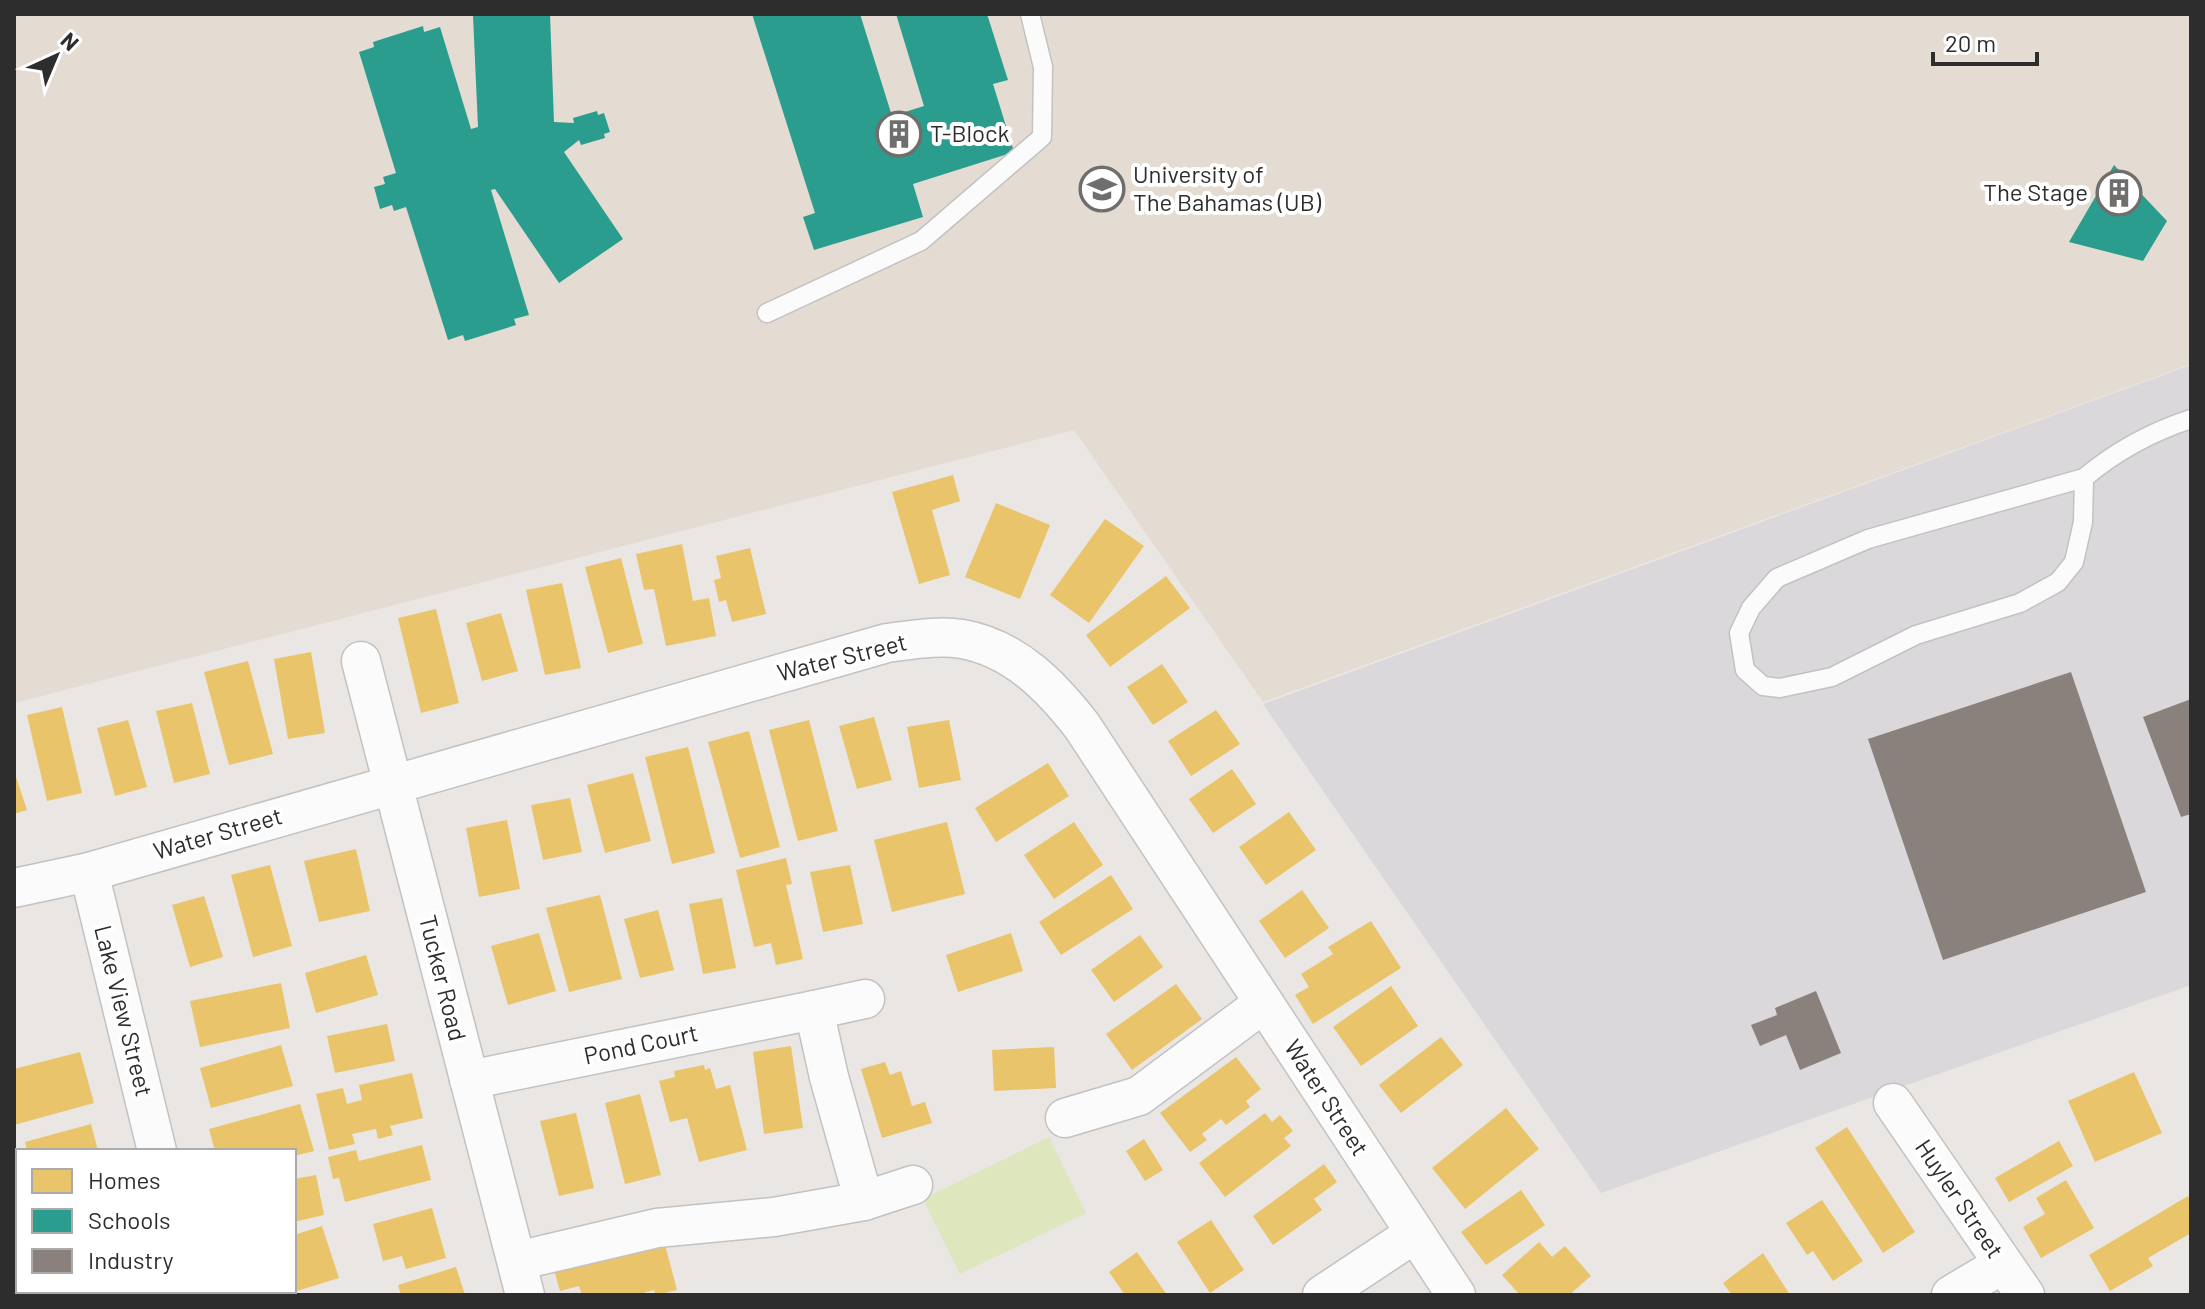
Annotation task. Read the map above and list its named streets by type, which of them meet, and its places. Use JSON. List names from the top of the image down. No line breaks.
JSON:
{"streets":{"street":["Water Street","Tucker Road","Lake View Street","Pond Court","Huyler Street"]},"crossings":[["Water Street","Tucker Road"],["Water Street","Lake View Street"],["Tucker Road","Pond Court"]],"places":{"building":["T-Block","The Stage"],"school or university":["University of The Bahamas (UB)"]},"legend":["Homes","Schools","Industry"],"scale_bar":"20 m","north":"top right"}
